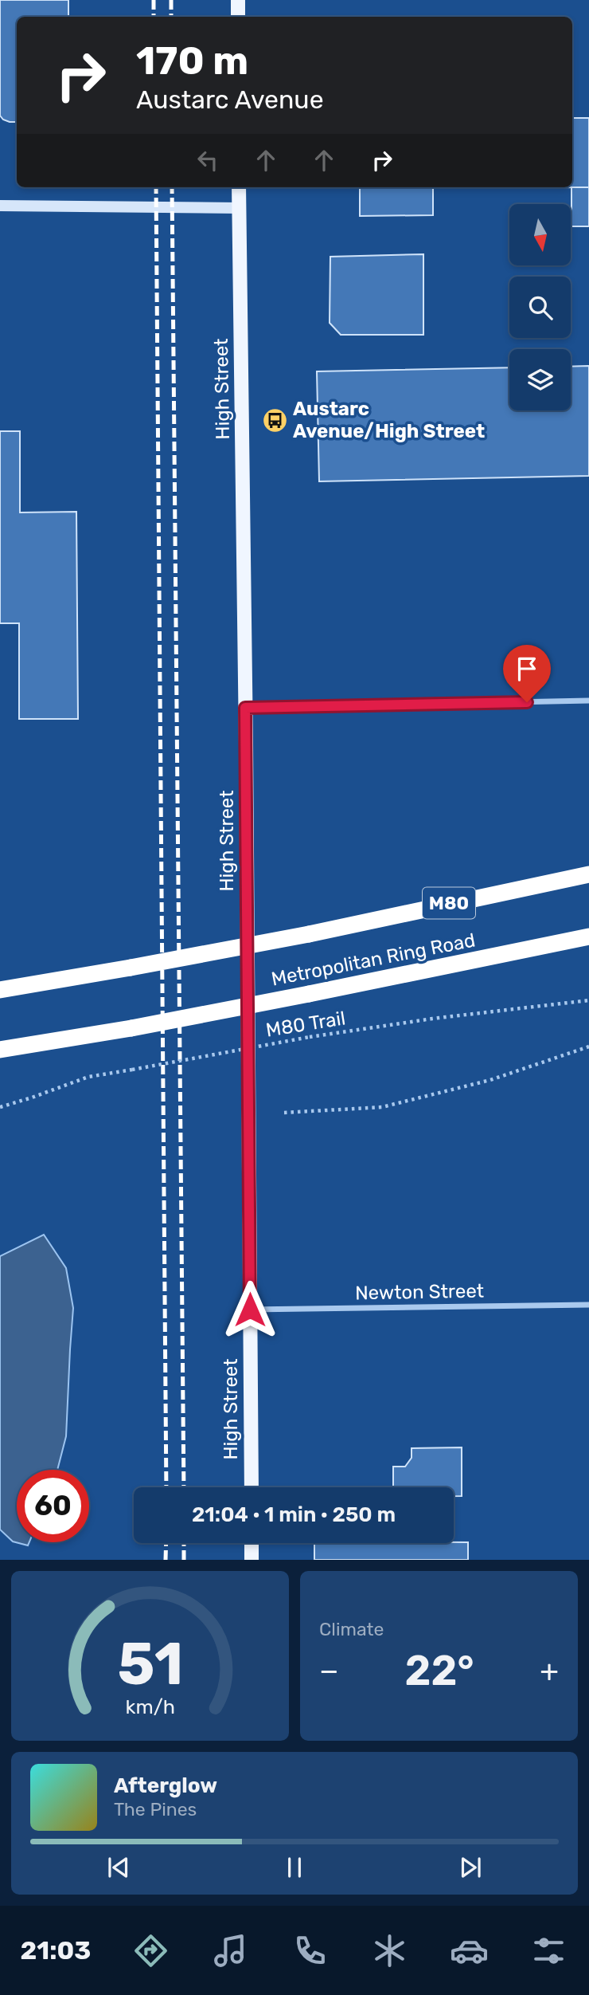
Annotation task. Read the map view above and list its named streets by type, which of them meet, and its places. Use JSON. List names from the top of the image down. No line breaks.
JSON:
{"streets":{"highway":["M80","Metropolitan Ring Road"],"main road":["High Street"],"street":["Newton Street"],"path":["M80 Trail"]},"crossings":[["High Street","Newton Street"]],"places":{"bus stop":["Austarc Avenue/High Street"]},"north":"bottom","page":{"turn":["170 m","Austarc Avenue"],"limit":"60","trip":"21:04 · 1 min · 250 m","tile":"Climate","heat":["−","22°","+"],"song":["Afterglow","The Pines"],"tabs":"21:03","gauge":["51","km/h"]}}
